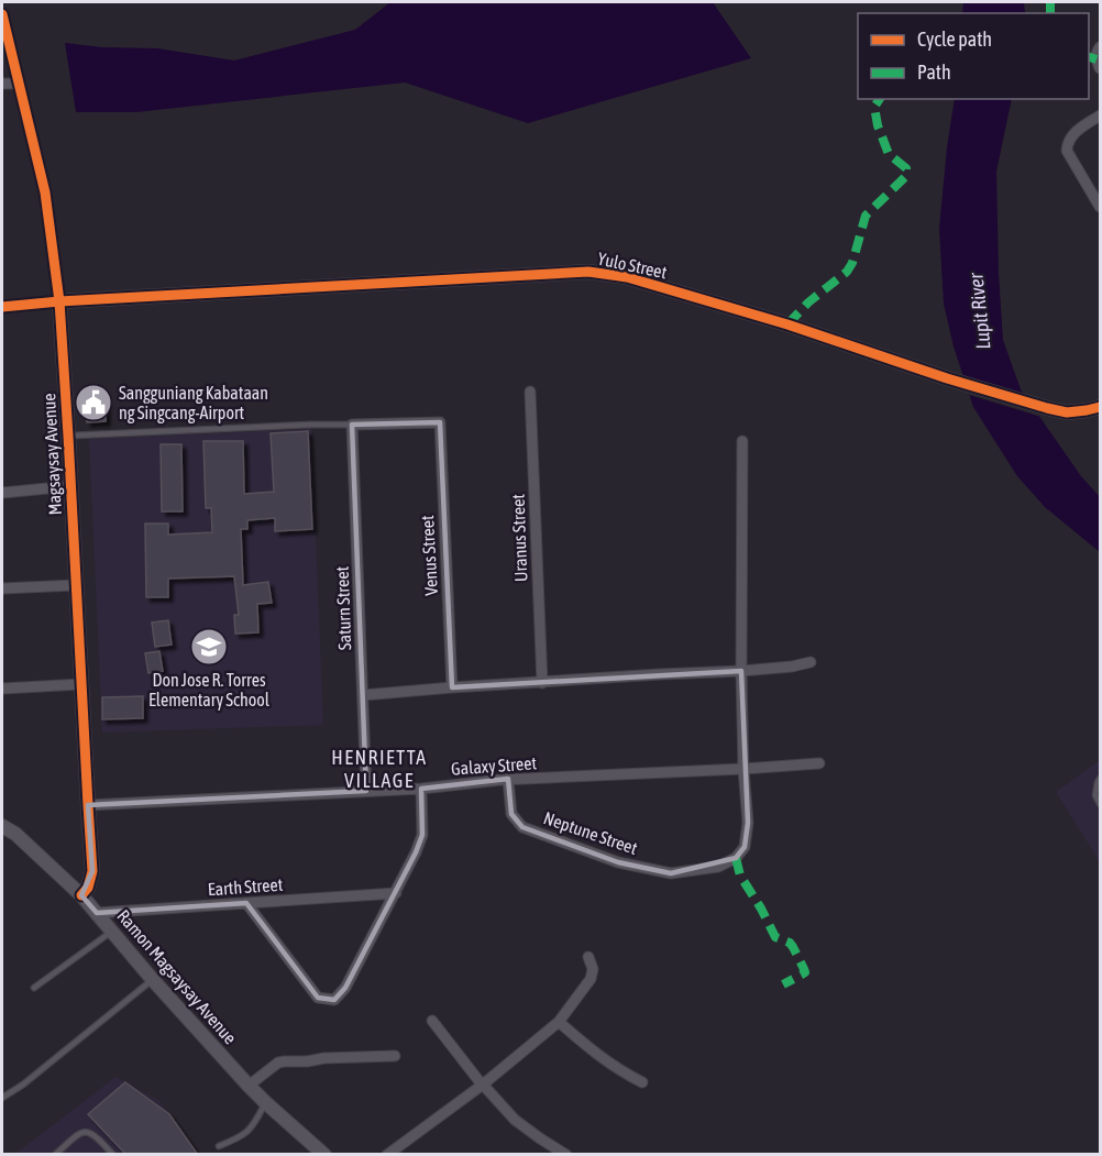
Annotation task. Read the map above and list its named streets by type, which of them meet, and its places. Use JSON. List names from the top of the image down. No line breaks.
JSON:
{"streets":{"street":["Yulo Street","Magsaysay Avenue","Uranus Street","Venus Street","Saturn Street","Galaxy Street","Neptune Street","Earth Street","Ramon Magsaysay Avenue"]},"crossings":[["Yulo Street","Magsaysay Avenue"],["Magsaysay Avenue","Galaxy Street"],["Magsaysay Avenue","Ramon Magsaysay Avenue"],["Venus Street","Saturn Street"],["Saturn Street","Galaxy Street"],["Galaxy Street","Neptune Street"],["Earth Street","Ramon Magsaysay Avenue"]],"districts":["HENRIETTA VILLAGE"],"water":["Lupit River"],"places":{"public building":["Sangguniang Kabataan ng Singcang-Airport"],"school or university":["Don Jose R. Torres Elementary School"]},"legend":["Cycle path","Path"]}
